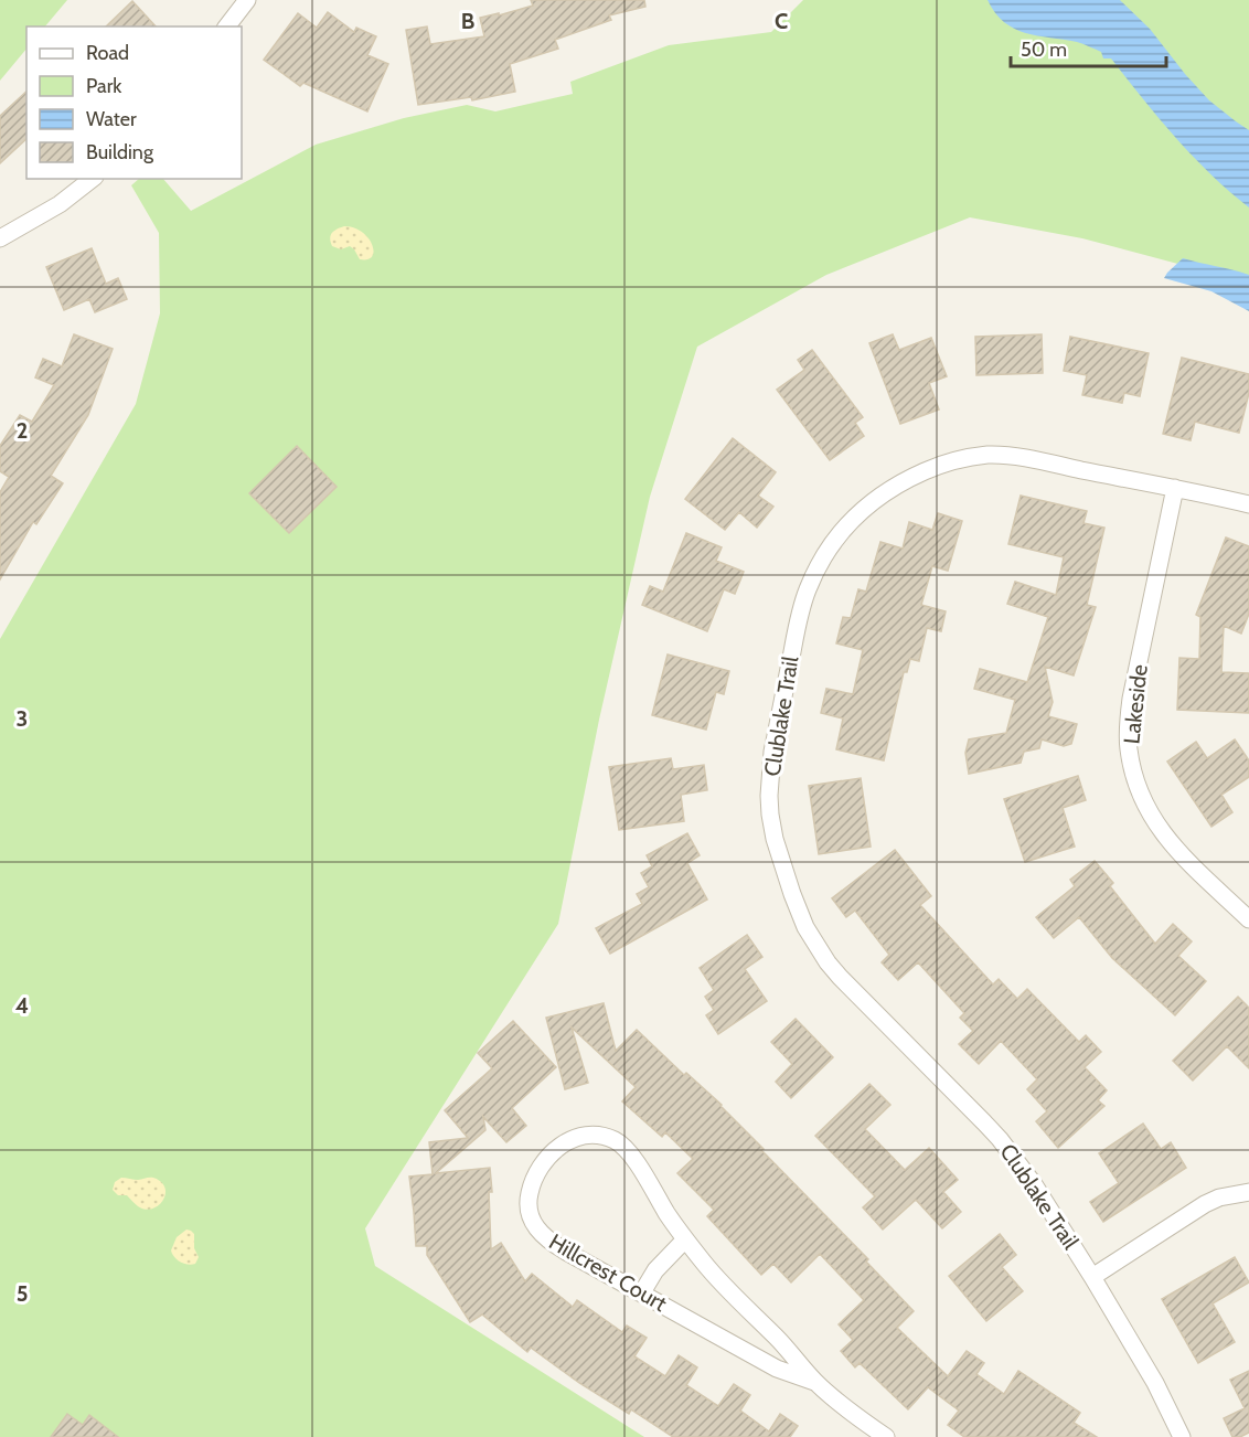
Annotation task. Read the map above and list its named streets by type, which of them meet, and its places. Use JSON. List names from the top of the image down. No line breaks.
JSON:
{"streets":{"street":["Lakeside","Clublake Trail","Hillcrest Court"]},"crossings":[["Lakeside","Clublake Trail"]],"legend":["Road","Park","Water","Building"],"scale_bar":"50 m","grid":{"columns":["B","C"],"rows":["2","3","4","5"]}}
